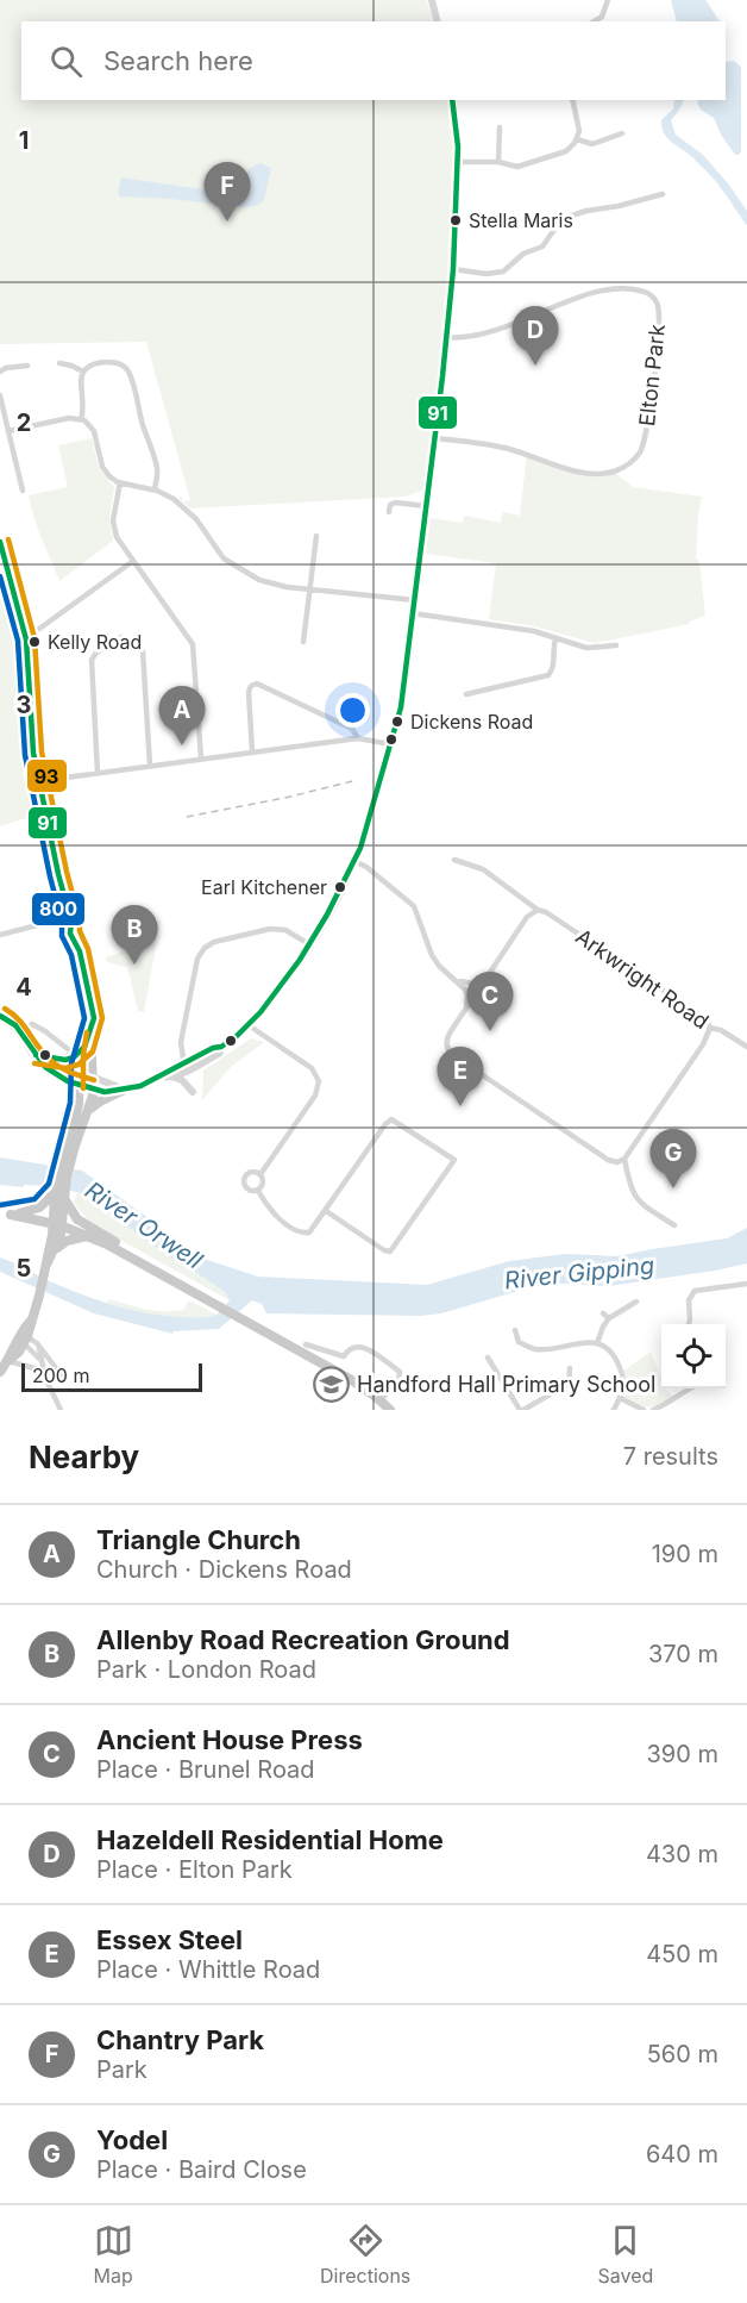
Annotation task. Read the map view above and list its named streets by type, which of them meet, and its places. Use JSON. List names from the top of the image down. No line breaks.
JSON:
{"streets":{"street":["Elton Park","Arkwright Road"]},"water":["River Orwell","River Gipping"],"places":{"other":["Stella Maris","Kelly Road","Dickens Road","Earl Kitchener"],"school or university":["Handford Hall Primary School"]},"lines":["transit line 91","transit line 93","transit line 800"],"scale_bar":"200 m","page":{"search":"Search here","pins":["F","D","A","B","C","E","G"],"scale":"200 m","heading":["Nearby","7 results"],"list":[{"mark":"A","name":"Triangle Church","note":"Church · Dickens Road","value":"190 m"},{"mark":"B","name":"Allenby Road Recreation Ground","note":"Park · London Road","value":"370 m"},{"mark":"C","name":"Ancient House Press","note":"Place · Brunel Road","value":"390 m"},{"mark":"D","name":"Hazeldell Residential Home","note":"Place · Elton Park","value":"430 m"},{"mark":"E","name":"Essex Steel","note":"Place · Whittle Road","value":"450 m"},{"mark":"F","name":"Chantry Park","note":"Park","value":"560 m"},{"mark":"G","name":"Yodel","note":"Place · Baird Close","value":"640 m"}],"nav":["Map","Directions","Saved"]},"grid":{"rows":["1","2","3","4","5"]}}
